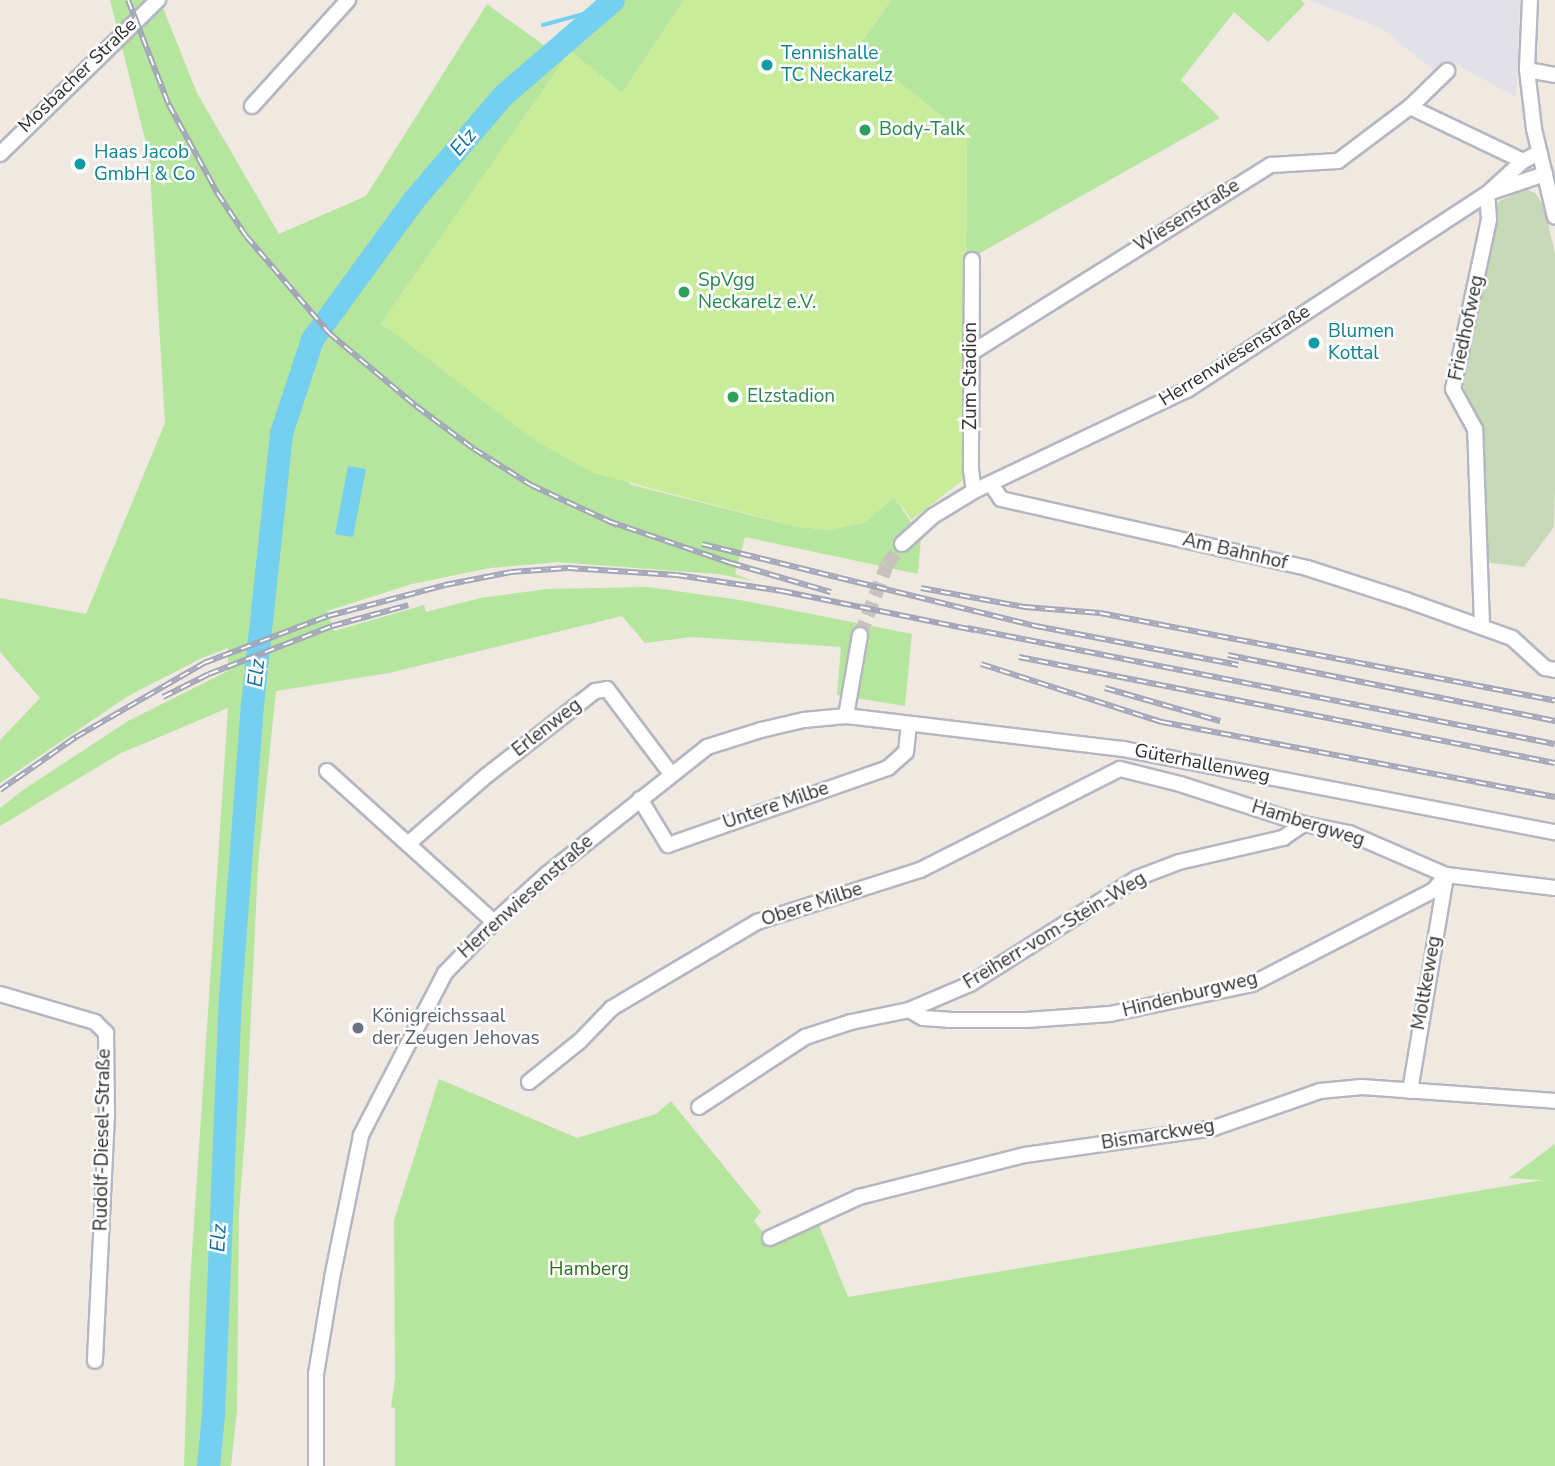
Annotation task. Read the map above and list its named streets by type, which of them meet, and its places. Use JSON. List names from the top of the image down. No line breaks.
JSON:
{"streets":{"street":["Mosbacher Straße","Wiesenstraße","Friedhofweg","Herrenwiesenstraße","Zum Stadion","Am Bahnhof","Erlenweg","Güterhallenweg","Untere Milbe","Hambergweg","Obere Milbe","Freiherr-vom-Stein-Weg","Moltkeweg","Hindenburgweg","Bismarckweg","Rudolf-Diesel-Straße"]},"crossings":[["Wiesenstraße","Zum Stadion"],["Friedhofweg","Herrenwiesenstraße"],["Friedhofweg","Am Bahnhof"],["Herrenwiesenstraße","Zum Stadion"],["Herrenwiesenstraße","Am Bahnhof"],["Herrenwiesenstraße","Erlenweg"],["Herrenwiesenstraße","Güterhallenweg"],["Herrenwiesenstraße","Untere Milbe"],["Güterhallenweg","Untere Milbe"],["Hambergweg","Obere Milbe"],["Hambergweg","Freiherr-vom-Stein-Weg"],["Hambergweg","Moltkeweg"],["Hambergweg","Hindenburgweg"],["Freiherr-vom-Stein-Weg","Hindenburgweg"],["Moltkeweg","Hindenburgweg"],["Moltkeweg","Bismarckweg"]],"water":["Elz"],"parks":["Hamberg"],"places":["Tennishalle TC Neckarelz","Body-Talk","Haas Jacob GmbH & Co","SpVgg Neckarelz e.V.","Blumen Kottal","Elzstadion","Königreichssaal der Zeugen Jehovas"]}
